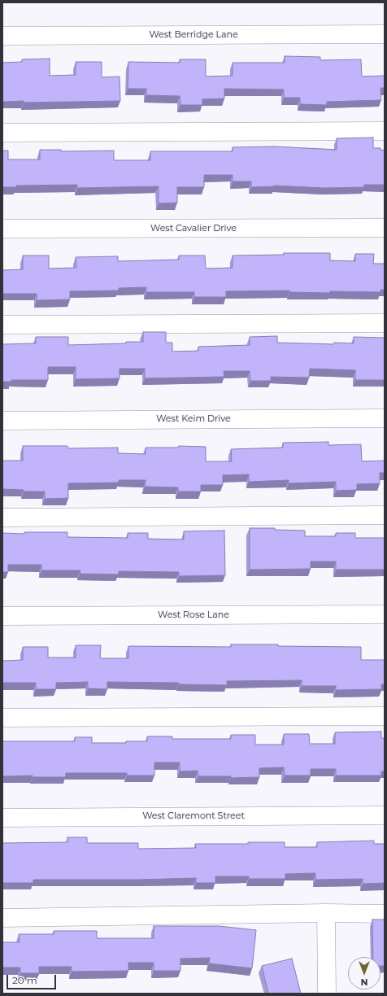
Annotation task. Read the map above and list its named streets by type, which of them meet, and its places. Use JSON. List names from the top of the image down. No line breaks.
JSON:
{"streets":{"street":["West Berridge Lane","West Cavalier Drive","West Keim Drive","West Rose Lane","West Claremont Street"]},"scale_bar":"20 m","north":"bottom"}
